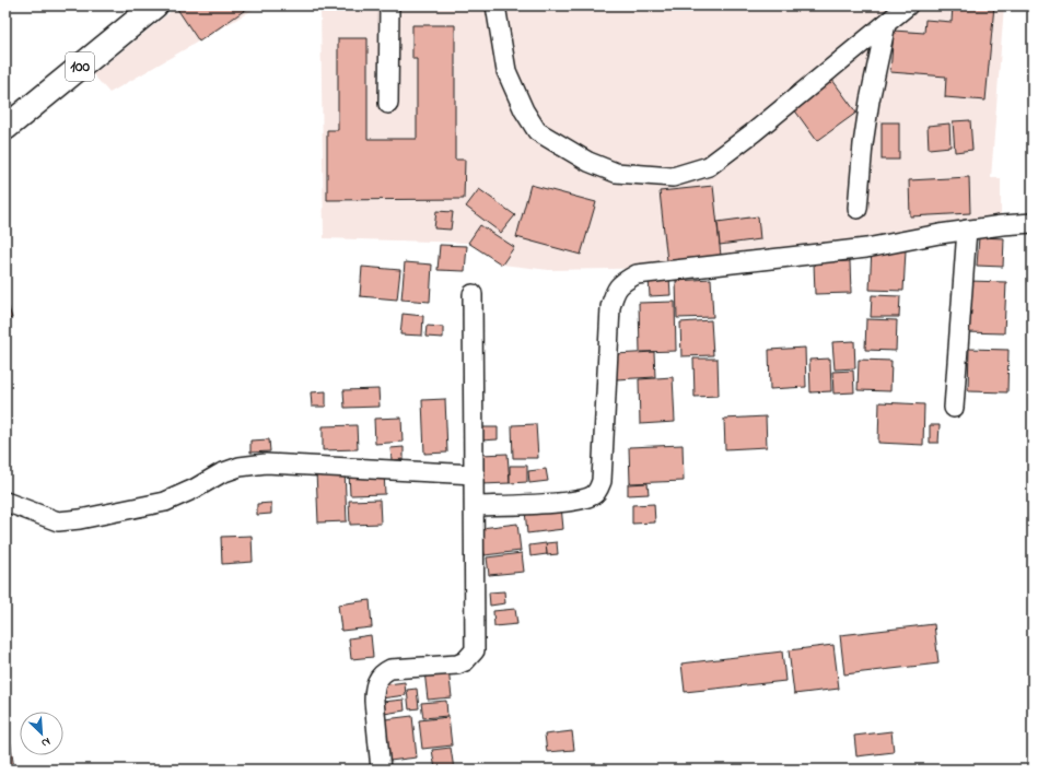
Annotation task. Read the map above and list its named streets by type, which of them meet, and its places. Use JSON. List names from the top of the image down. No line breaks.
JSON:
{"streets":{"main road":["100"]},"north":"bottom right"}
